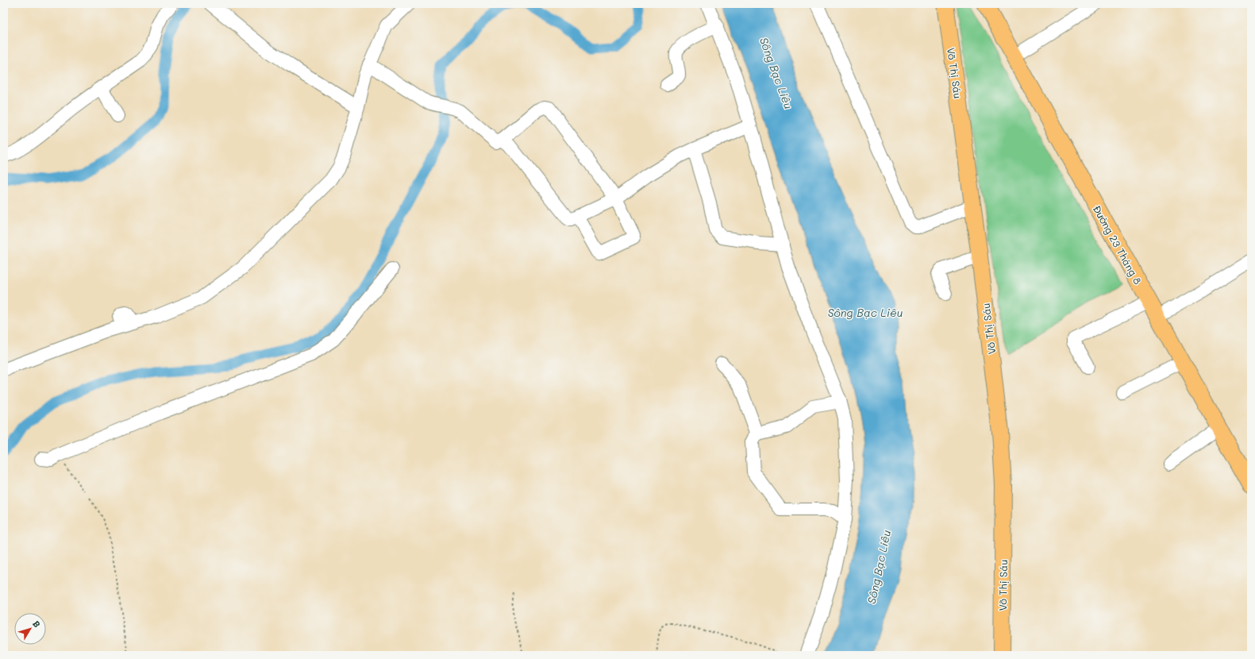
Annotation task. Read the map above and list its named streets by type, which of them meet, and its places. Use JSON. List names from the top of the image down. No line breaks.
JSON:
{"streets":{"main road":["Võ Thị Sáu","Đường 23 Tháng 8"]},"water":["Sông Bạc Liêu"],"north":"top right"}
